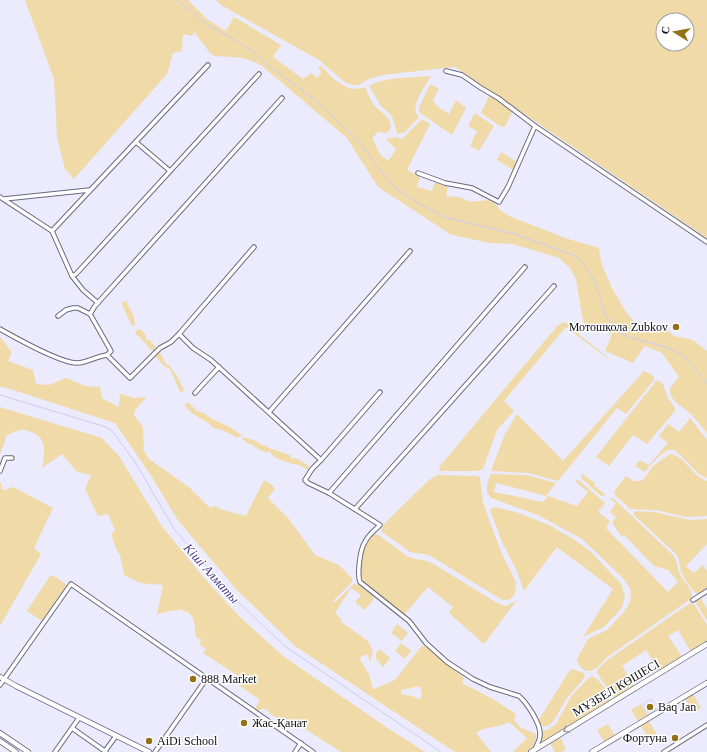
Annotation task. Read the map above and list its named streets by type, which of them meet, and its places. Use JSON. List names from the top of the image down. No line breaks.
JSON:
{"streets":{"street":["МҰЗБЕЛ КӨШЕСІ"]},"water":["Кіші Алматы"],"places":["Мотошкола Zubkov","888 Market","Baq Jan","Жас-Қанат","Фортуна","AiDi School"],"north":"left"}
